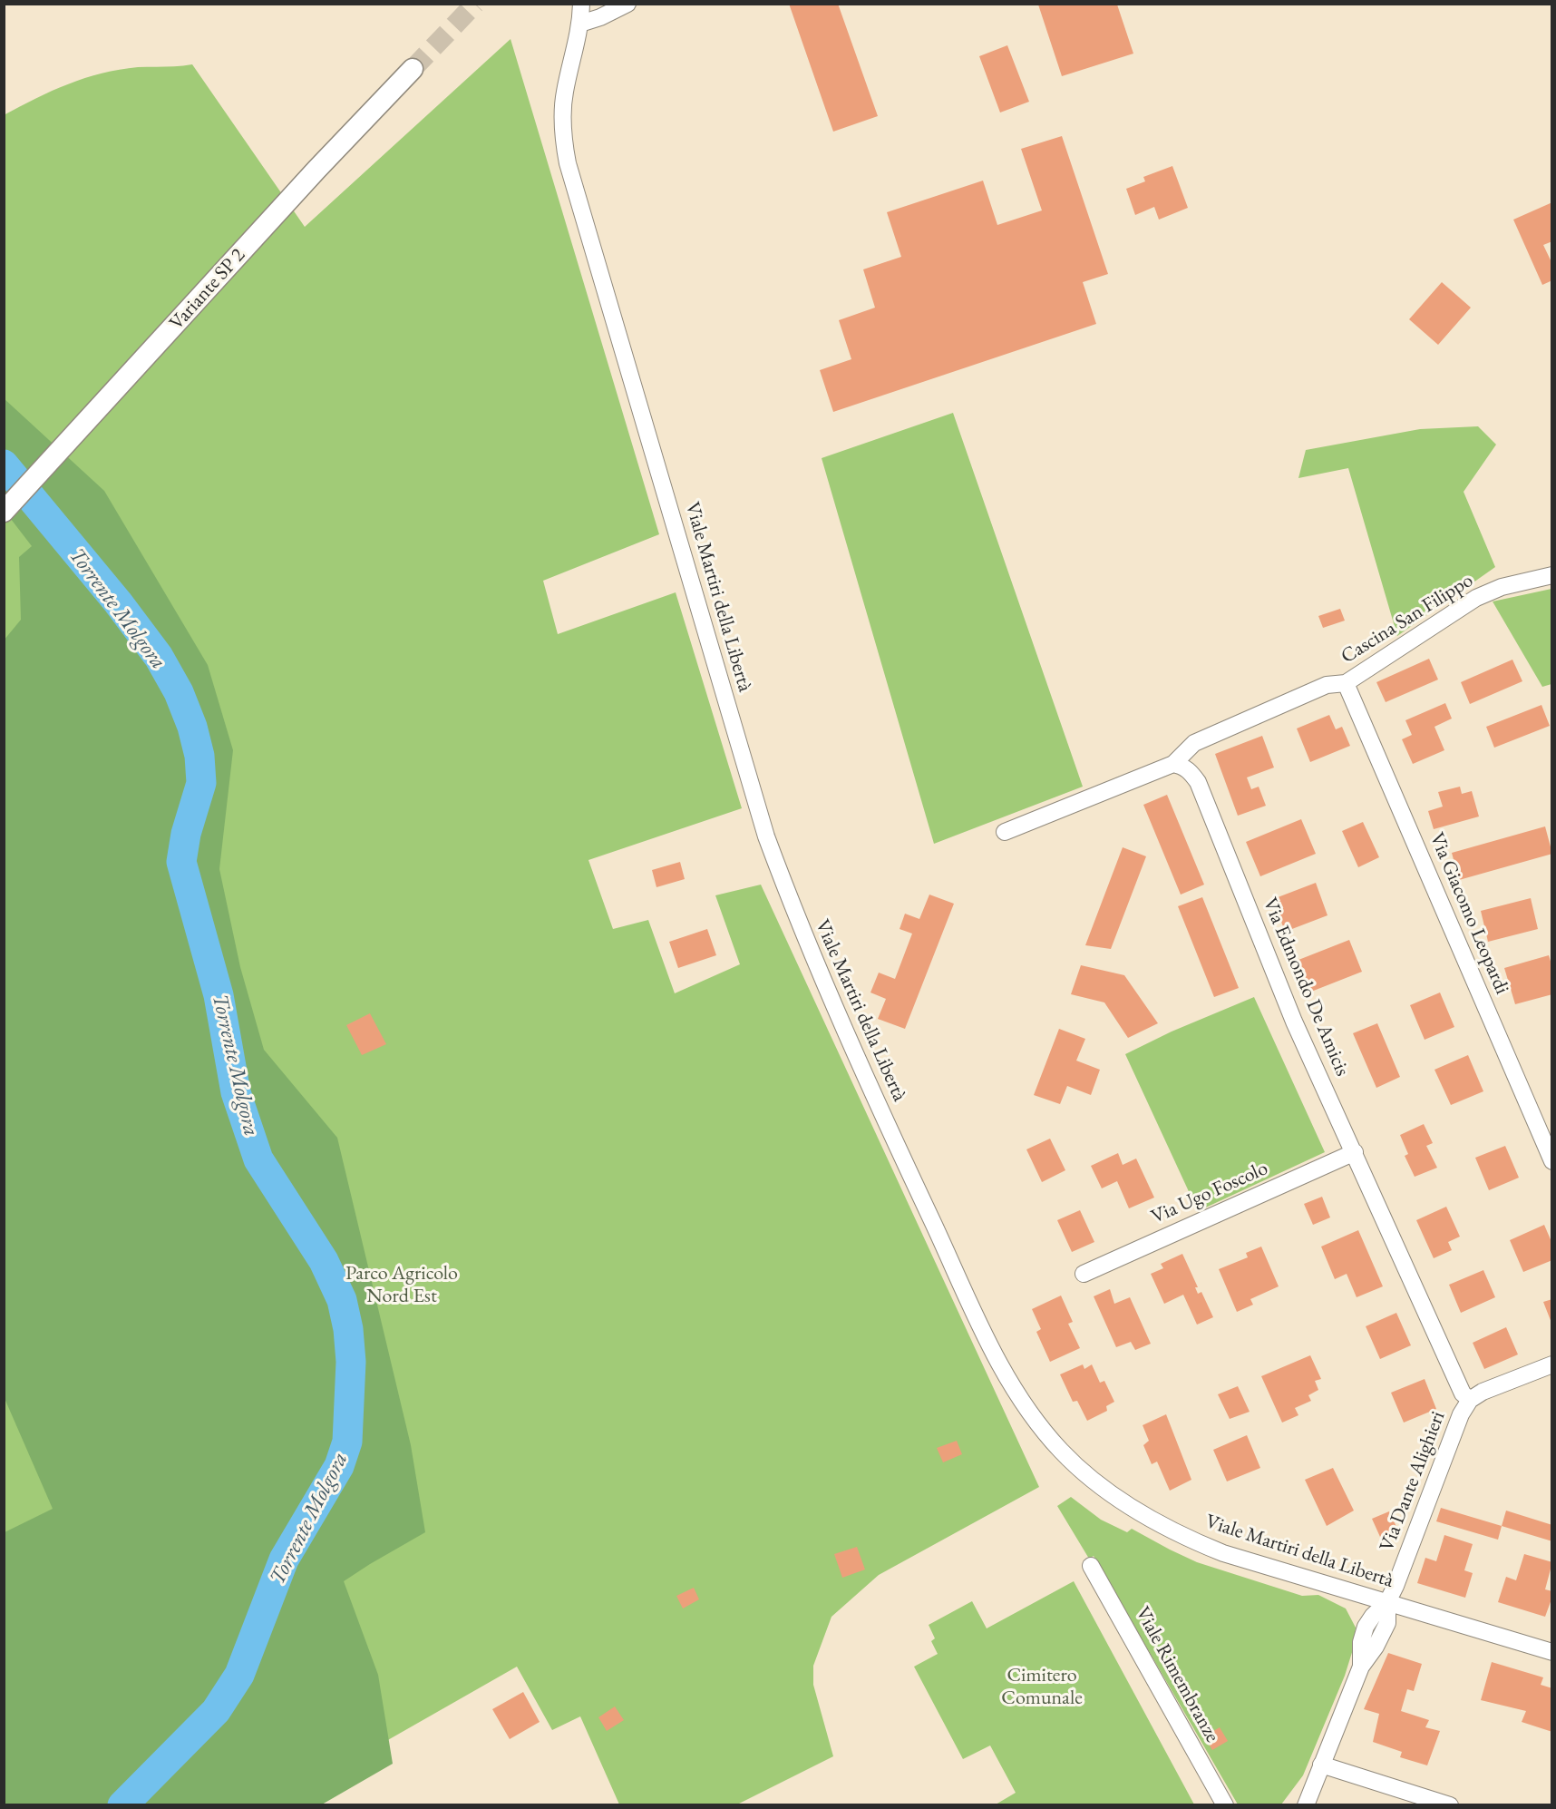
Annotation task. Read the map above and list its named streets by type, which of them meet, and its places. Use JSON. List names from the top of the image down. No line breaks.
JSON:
{"streets":{"main road":["Variante SP 2"],"street":["Viale Martiri della Libertà","Cascina San Filippo","Via Giacomo Leopardi","Via Edmondo De Amicis","Via Ugo Foscolo","Via Dante Alighieri","Viale Rimembranze"]},"crossings":[["Viale Martiri della Libertà","Via Dante Alighieri"],["Cascina San Filippo","Via Giacomo Leopardi"],["Cascina San Filippo","Via Edmondo De Amicis"],["Via Edmondo De Amicis","Via Ugo Foscolo"],["Via Edmondo De Amicis","Via Dante Alighieri"]],"water":["Torrente Molgora"],"parks":["Parco Agricolo Nord Est","Cimitero Comunale"]}
